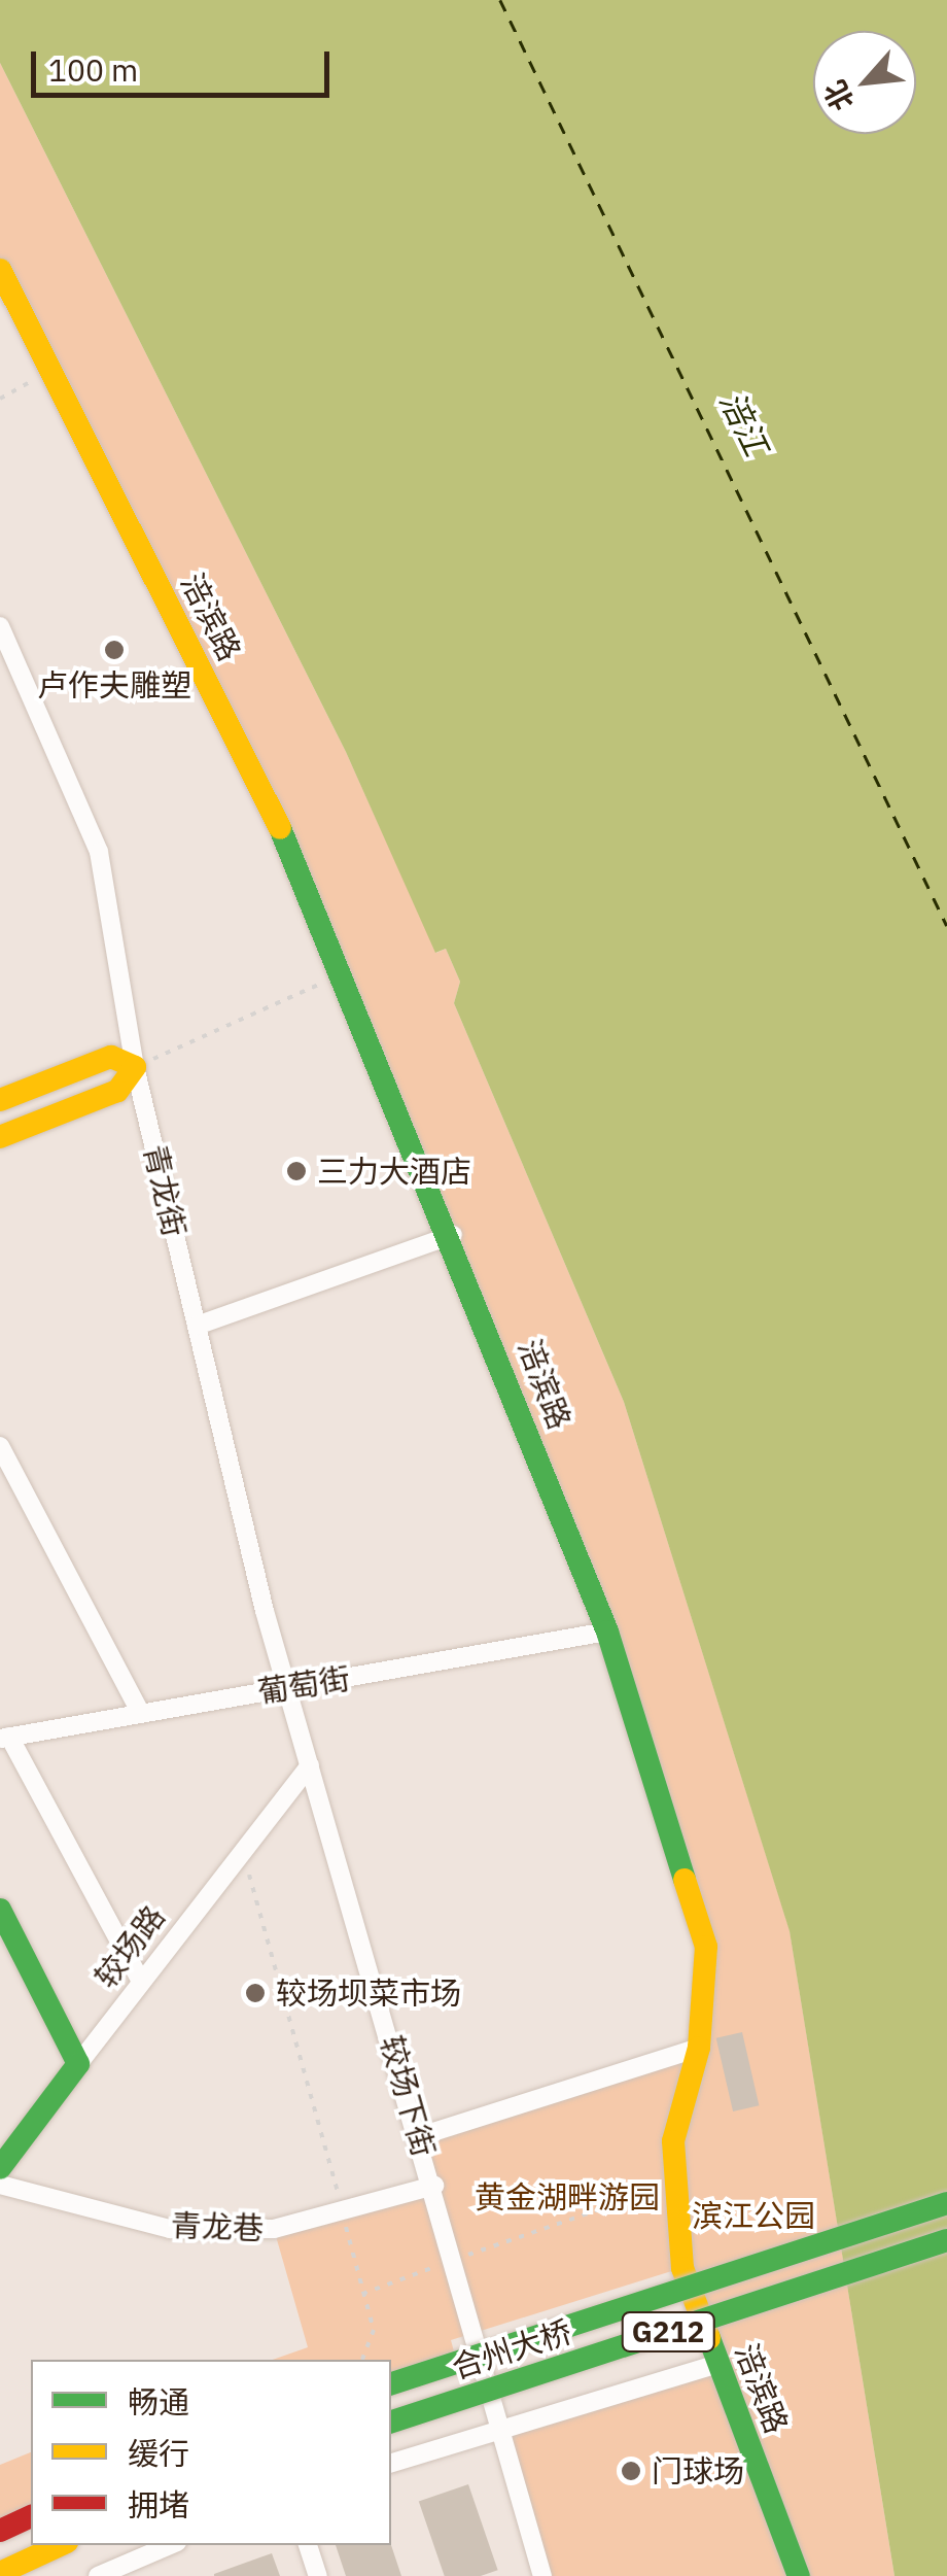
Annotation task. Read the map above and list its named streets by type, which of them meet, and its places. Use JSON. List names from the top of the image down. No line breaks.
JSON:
{"streets":{"main road":["涪滨路","较场路","G212","合州大桥"],"street":["青龙街","葡萄街","较场下街","青龙巷"]},"crossings":[["涪滨路","葡萄街"],["青龙街","葡萄街"],["青龙街","较场路"],["青龙街","较场下街"],["较场路","较场下街"],["较场下街","青龙巷"]],"water":["涪江"],"parks":["黄金湖畔游园","滨江公园"],"places":["卢作夫雕塑","三力大酒店","较场坝菜市场","门球场"],"legend":["畅通","缓行","拥堵"],"scale_bar":"100 m","north":"bottom left"}
